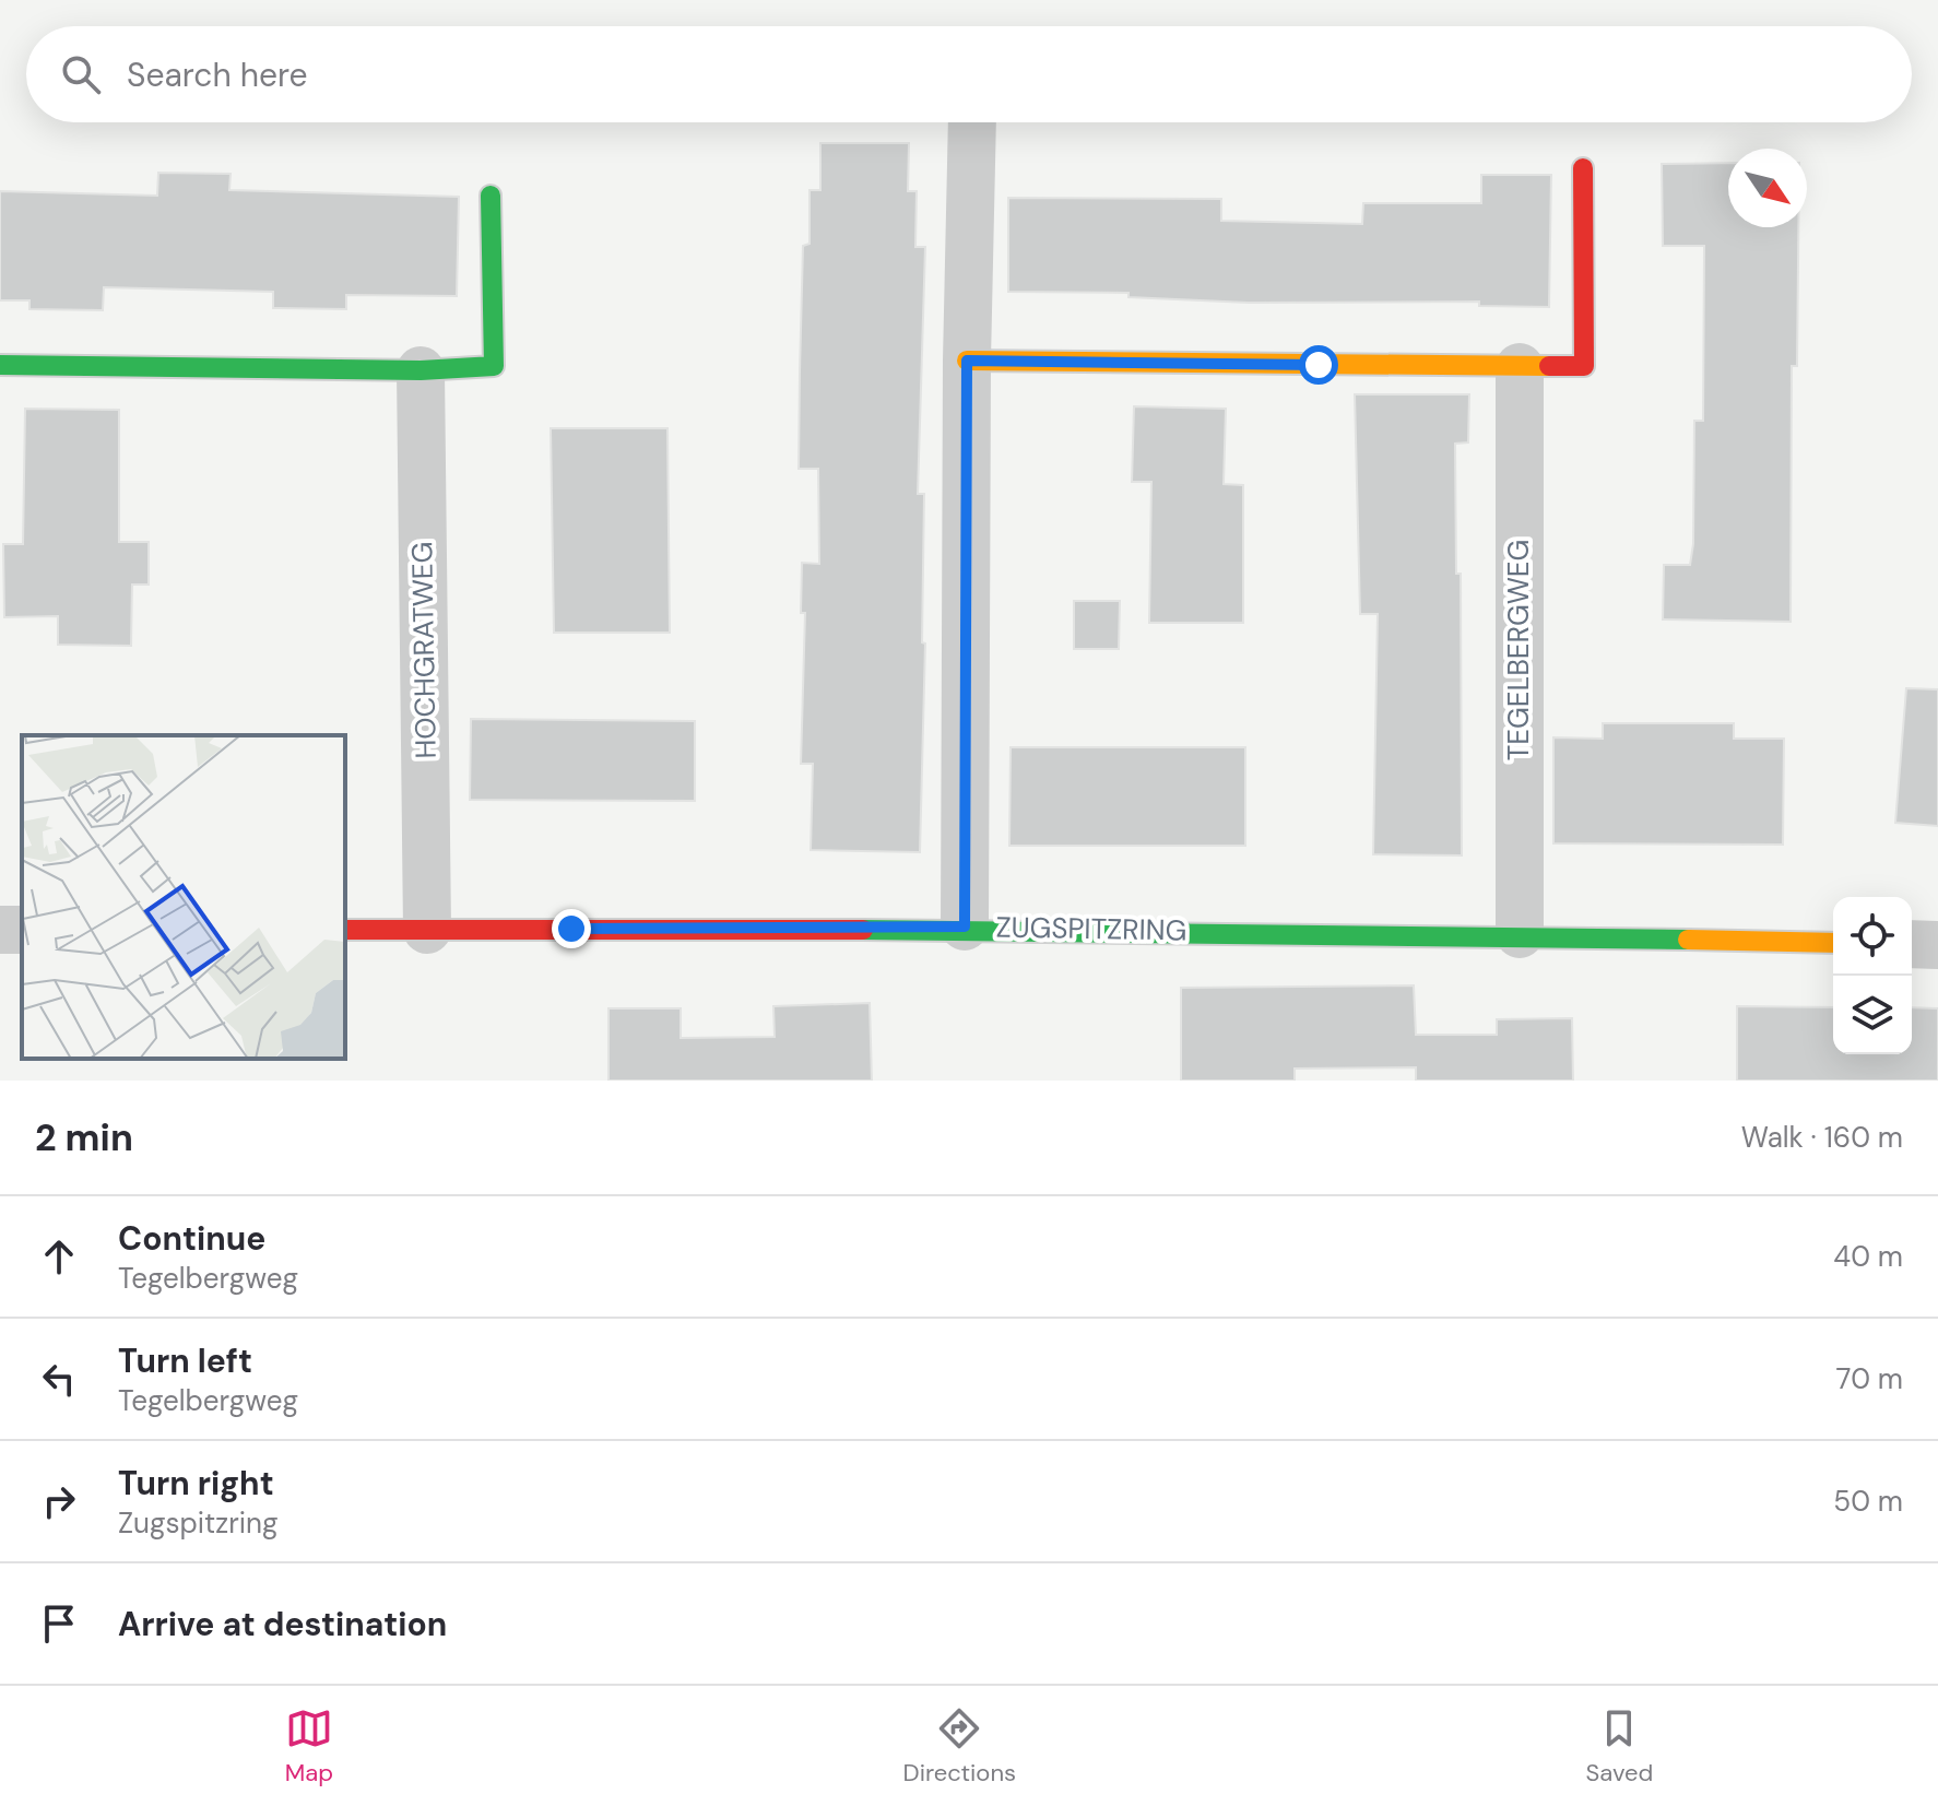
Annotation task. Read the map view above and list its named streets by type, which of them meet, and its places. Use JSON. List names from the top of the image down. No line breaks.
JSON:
{"streets":{"street":["HOCHGRATWEG","TEGELBERGWEG","ZUGSPITZRING"]},"crossings":[["HOCHGRATWEG","ZUGSPITZRING"],["TEGELBERGWEG","ZUGSPITZRING"]],"north":"bottom right","page":{"search":"Search here","heading":["2 min","Walk · 160 m"],"list":[["Continue","Tegelbergweg","40 m"],["Turn left","Tegelbergweg","70 m"],["Turn right","Zugspitzring","50 m"],"Arrive at destination"],"nav":["Map","Directions","Saved"]}}
